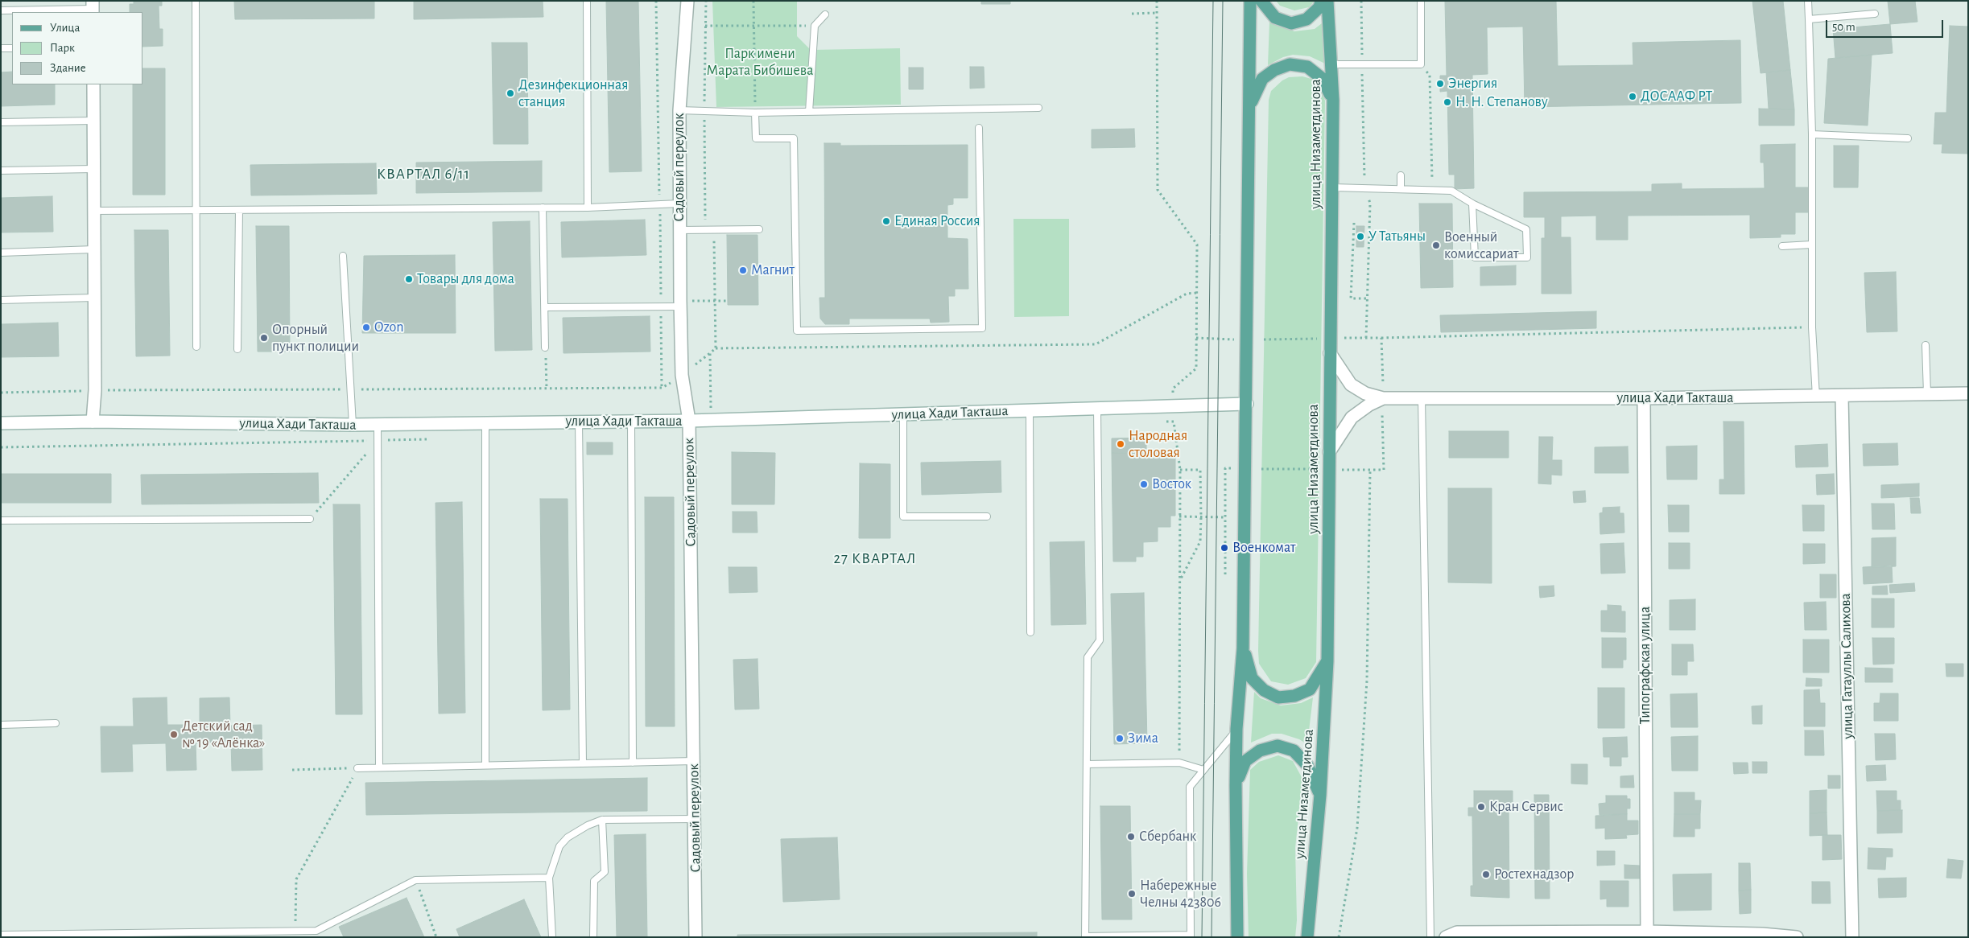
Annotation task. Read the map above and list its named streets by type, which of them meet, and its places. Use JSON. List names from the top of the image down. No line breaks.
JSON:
{"streets":{"main road":["улица Низаметдинова"],"street":["Садовый переулок","улица Хади Такташа","Типографская улица","улица Гатауллы Салихова"]},"crossings":[["Садовый переулок","улица Хади Такташа"],["улица Хади Такташа","Типографская улица"],["улица Хади Такташа","улица Гатауллы Салихова"]],"districts":["КВАРТАЛ 6/11","27 КВАРТАЛ"],"parks":["Парк имени Марата Бибишева"],"places":["Энергия","Дезинфекционная станция","ДОСААФ РТ","Н. Н. Степанову","Единая Россия","У Татьяны","Военный комиссариат","Магнит","Товары для дома","Ozon","Опорный пункт полиции","Народная столовая","Восток","Военкомат","Детский сад № 19 «Алёнка»","Зима","Кран Сервис","Сбербанк","Ростехнадзор","Набережные Челны 423806"],"legend":["Улица","Парк","Здание"],"scale_bar":"50 m"}
